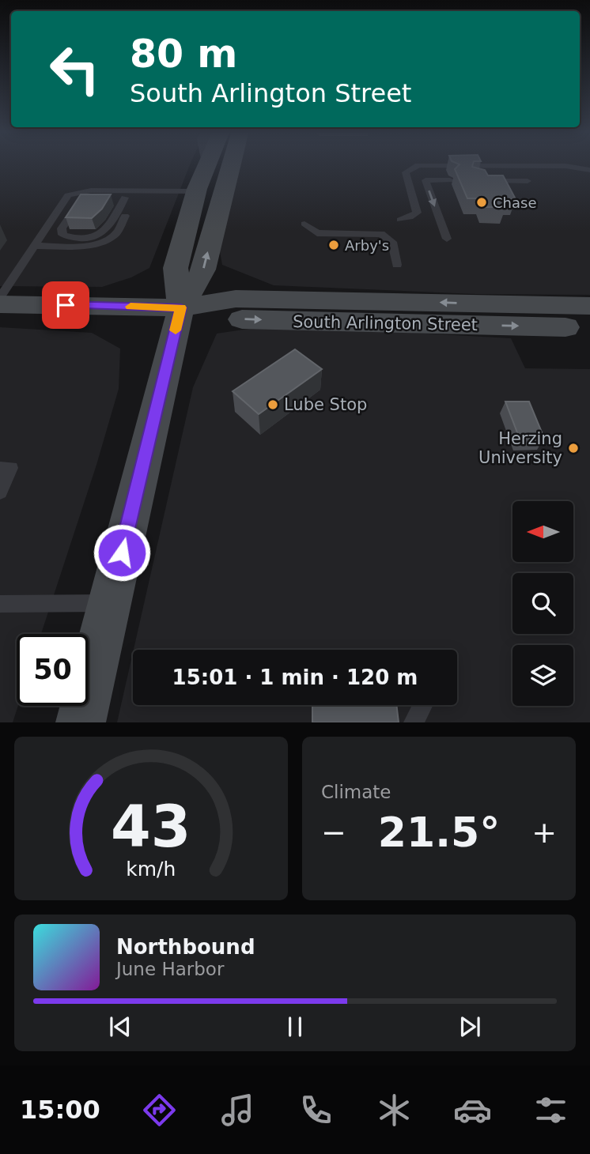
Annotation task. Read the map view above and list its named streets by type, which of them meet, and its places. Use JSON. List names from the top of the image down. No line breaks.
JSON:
{"streets":{"main road":["South Arlington Street"]},"places":["Chase","Arby's","Lube Stop","Herzing University"],"north":"left","page":{"turn":["80 m","South Arlington Street"],"limit":"50","trip":"15:01 · 1 min · 120 m","tile":"Climate","heat":["−","21.5°","+"],"song":["Northbound","June Harbor"],"tabs":"15:00","gauge":["43","km/h"]}}
